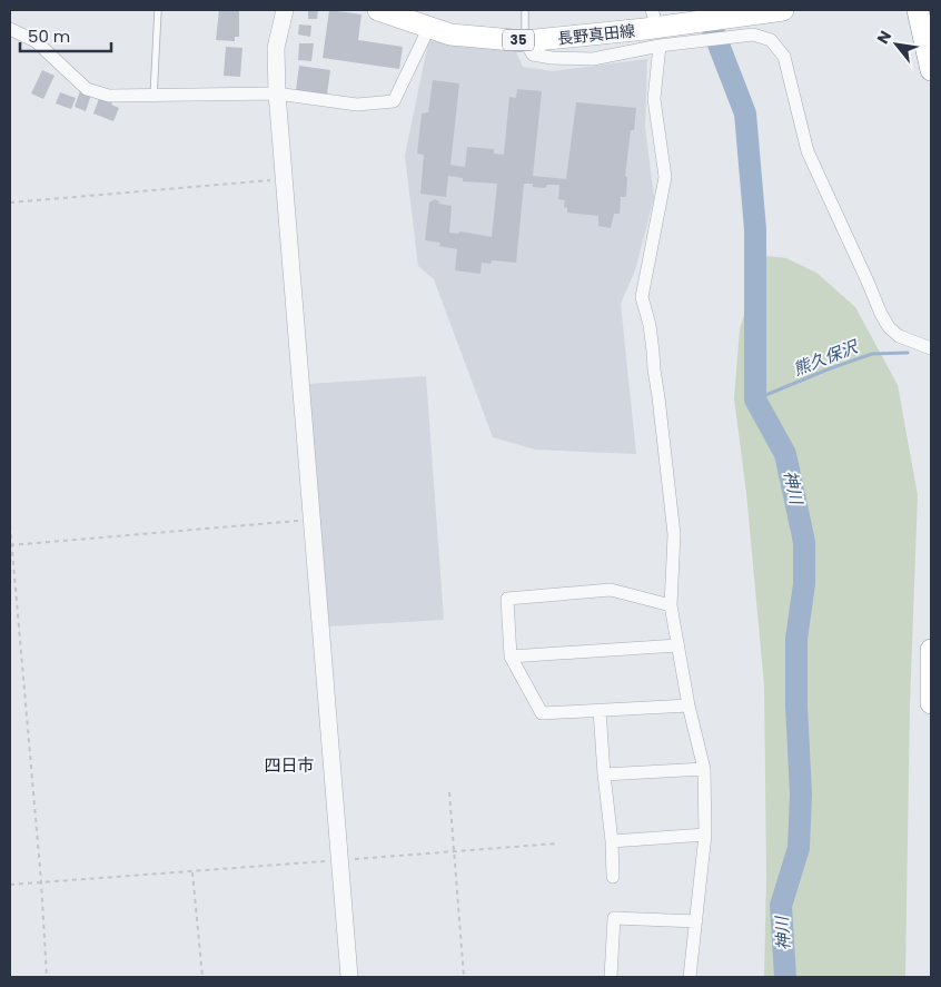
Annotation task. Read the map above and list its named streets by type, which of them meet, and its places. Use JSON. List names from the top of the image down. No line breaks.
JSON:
{"streets":{"main road":["長野真田線","35"]},"districts":["四日市"],"water":["熊久保沢","神川"],"scale_bar":"50 m","north":"top left"}
